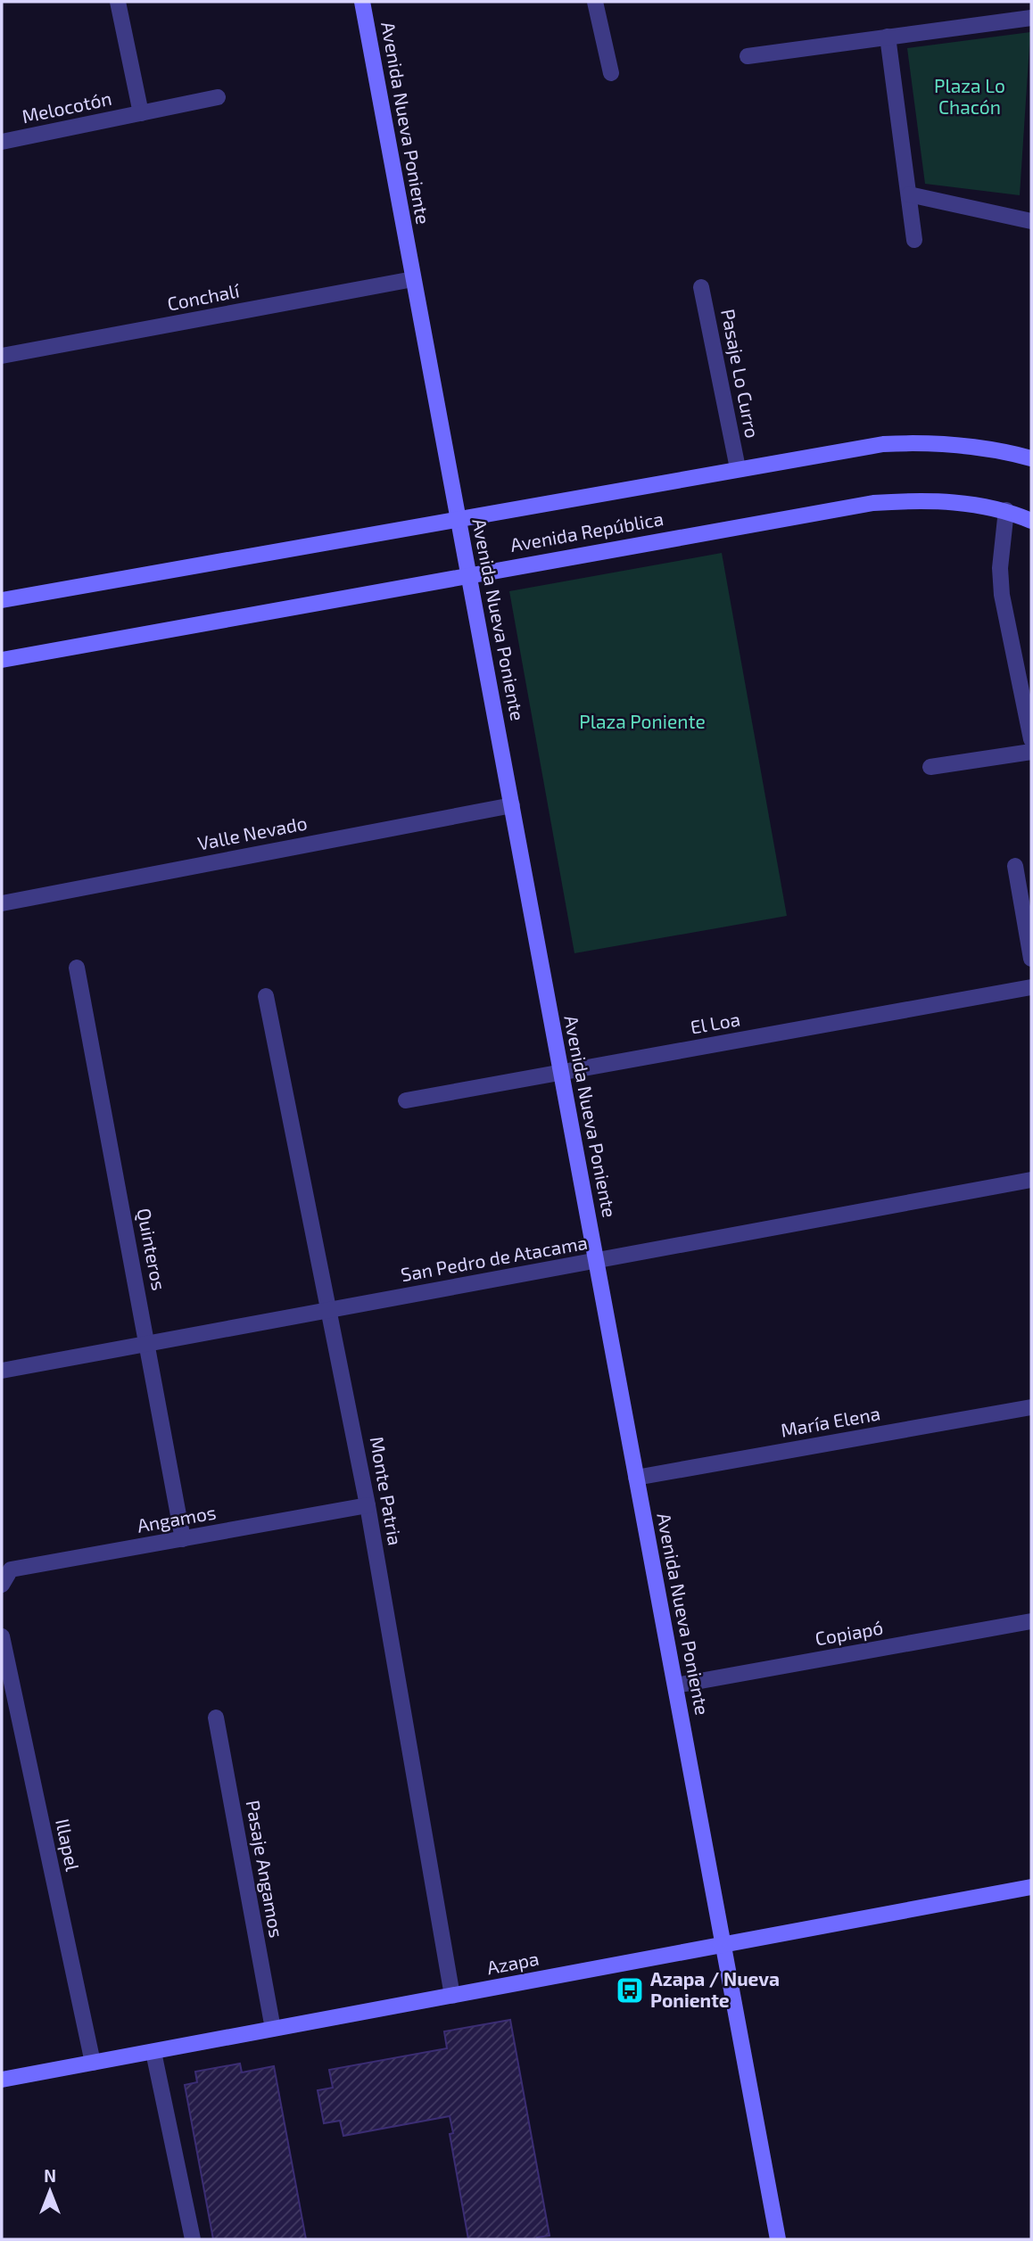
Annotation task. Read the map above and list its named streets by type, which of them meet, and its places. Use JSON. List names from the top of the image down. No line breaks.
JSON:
{"streets":{"street":["Melocotón","Avenida Nueva Poniente","Conchalí","Pasaje Lo Curro","Avenida República","Valle Nevado","El Loa","Quinteros","San Pedro de Atacama","María Elena","Monte Patria","Angamos","Copiapó","Illapel","Pasaje Angamos","Azapa"]},"crossings":[["Avenida Nueva Poniente","Conchalí"],["Avenida Nueva Poniente","Avenida República"],["Avenida Nueva Poniente","Valle Nevado"],["Avenida Nueva Poniente","El Loa"],["Avenida Nueva Poniente","San Pedro de Atacama"],["Avenida Nueva Poniente","María Elena"],["Avenida Nueva Poniente","Copiapó"],["Avenida Nueva Poniente","Azapa"],["Pasaje Lo Curro","Avenida República"],["Quinteros","San Pedro de Atacama"],["Quinteros","Angamos"],["San Pedro de Atacama","Monte Patria"],["Monte Patria","Angamos"],["Monte Patria","Azapa"],["Illapel","Azapa"],["Pasaje Angamos","Azapa"]],"parks":["Plaza Lo Chacón","Plaza Poniente"],"places":{"bus stop":["Azapa / Nueva Poniente"]},"north":"top"}
